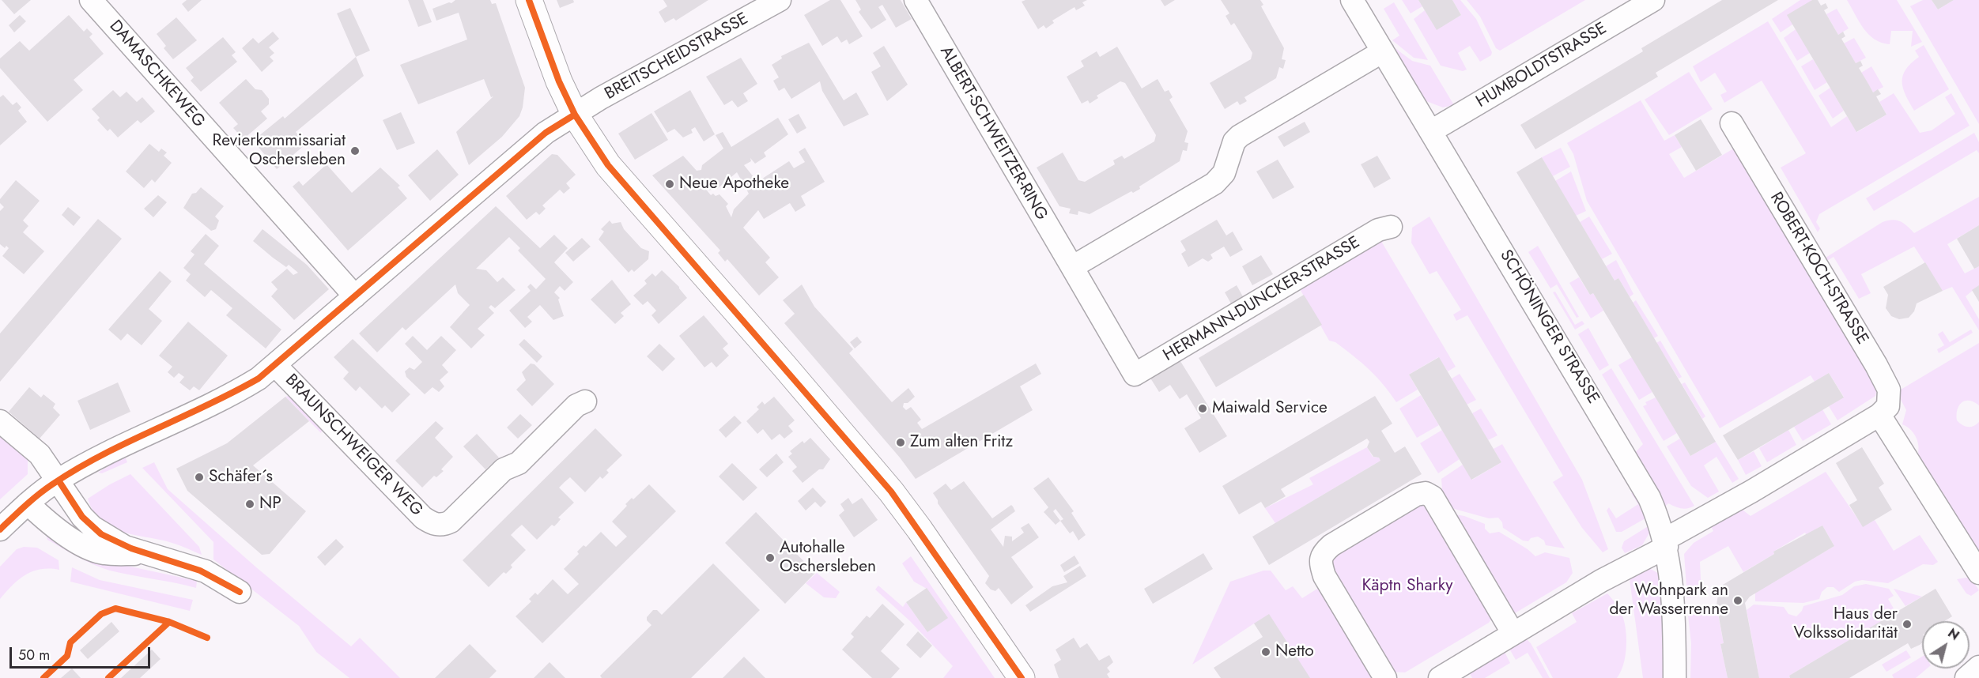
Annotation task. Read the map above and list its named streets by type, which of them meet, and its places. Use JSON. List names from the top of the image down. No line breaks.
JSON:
{"streets":{"street":["BREITSCHEIDSTRASSE","HUMBOLDTSTRASSE","DAMASCHKEWEG","ALBERT-SCHWEITZER-RING","ROBERT-KOCH-STRASSE","HERMANN-DUNCKER-STRASSE","SCHÖNINGER STRASSE","BRAUNSCHWEIGER WEG"]},"crossings":[["BREITSCHEIDSTRASSE","DAMASCHKEWEG"],["BREITSCHEIDSTRASSE","BRAUNSCHWEIGER WEG"],["HUMBOLDTSTRASSE","SCHÖNINGER STRASSE"],["ALBERT-SCHWEITZER-RING","HERMANN-DUNCKER-STRASSE"]],"parks":["Käptn Sharky"],"places":["Revierkommissariat Oschersleben","Neue Apotheke","Maiwald Service","Zum alten Fritz","Schäfer´s","NP","Autohalle Oschersleben","Wohnpark an der Wasserrenne","Haus der Volkssolidarität","Netto"],"scale_bar":"50 m","north":"top right"}
